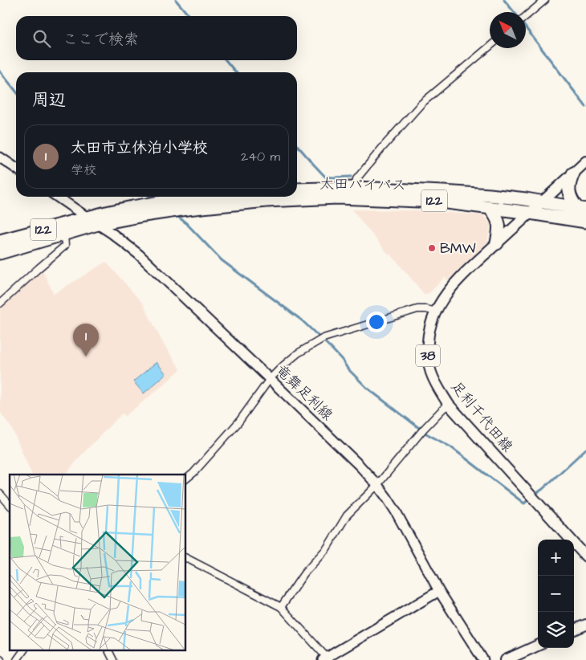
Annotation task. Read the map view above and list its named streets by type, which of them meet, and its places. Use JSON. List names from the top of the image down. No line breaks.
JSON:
{"streets":{"highway":["太田バイパス","122"],"main road":["38","竜舞足利線","足利千代田線"]},"crossings":[["太田バイパス","竜舞足利線"],["太田バイパス","足利千代田線"]],"places":["BMW"],"north":"top left","page":{"search":"ここで検索","heading":"周辺","list":[{"mark":"1","name":"太田市立休泊小学校","note":"学校","value":"240 m"}],"pins":"1","map_buttons":["+","−"]}}
